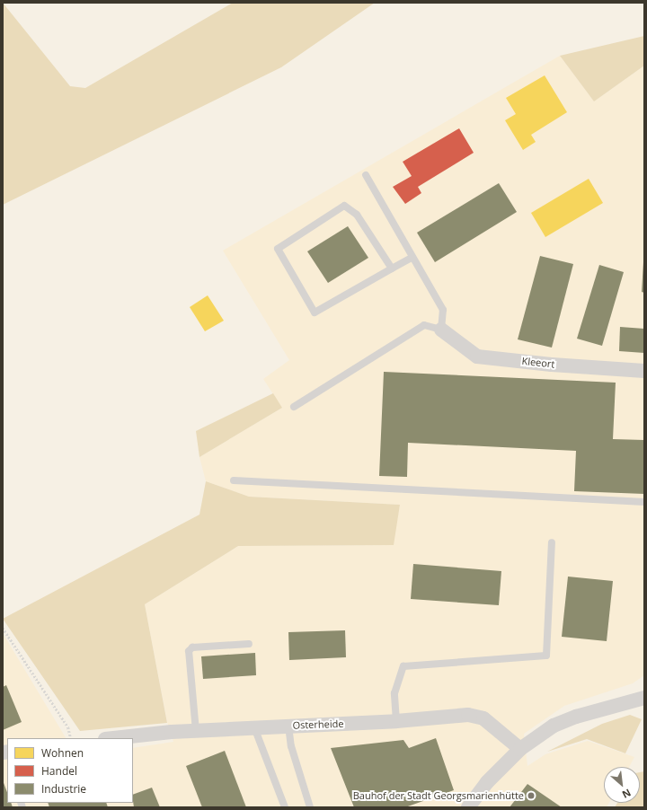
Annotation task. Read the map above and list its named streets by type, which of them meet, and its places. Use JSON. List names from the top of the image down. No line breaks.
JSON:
{"streets":{"street":["Kleeort","Osterheide"]},"places":["Bauhof der Stadt Georgsmarienhütte"],"legend":["Wohnen","Handel","Industrie"],"north":"bottom right"}
